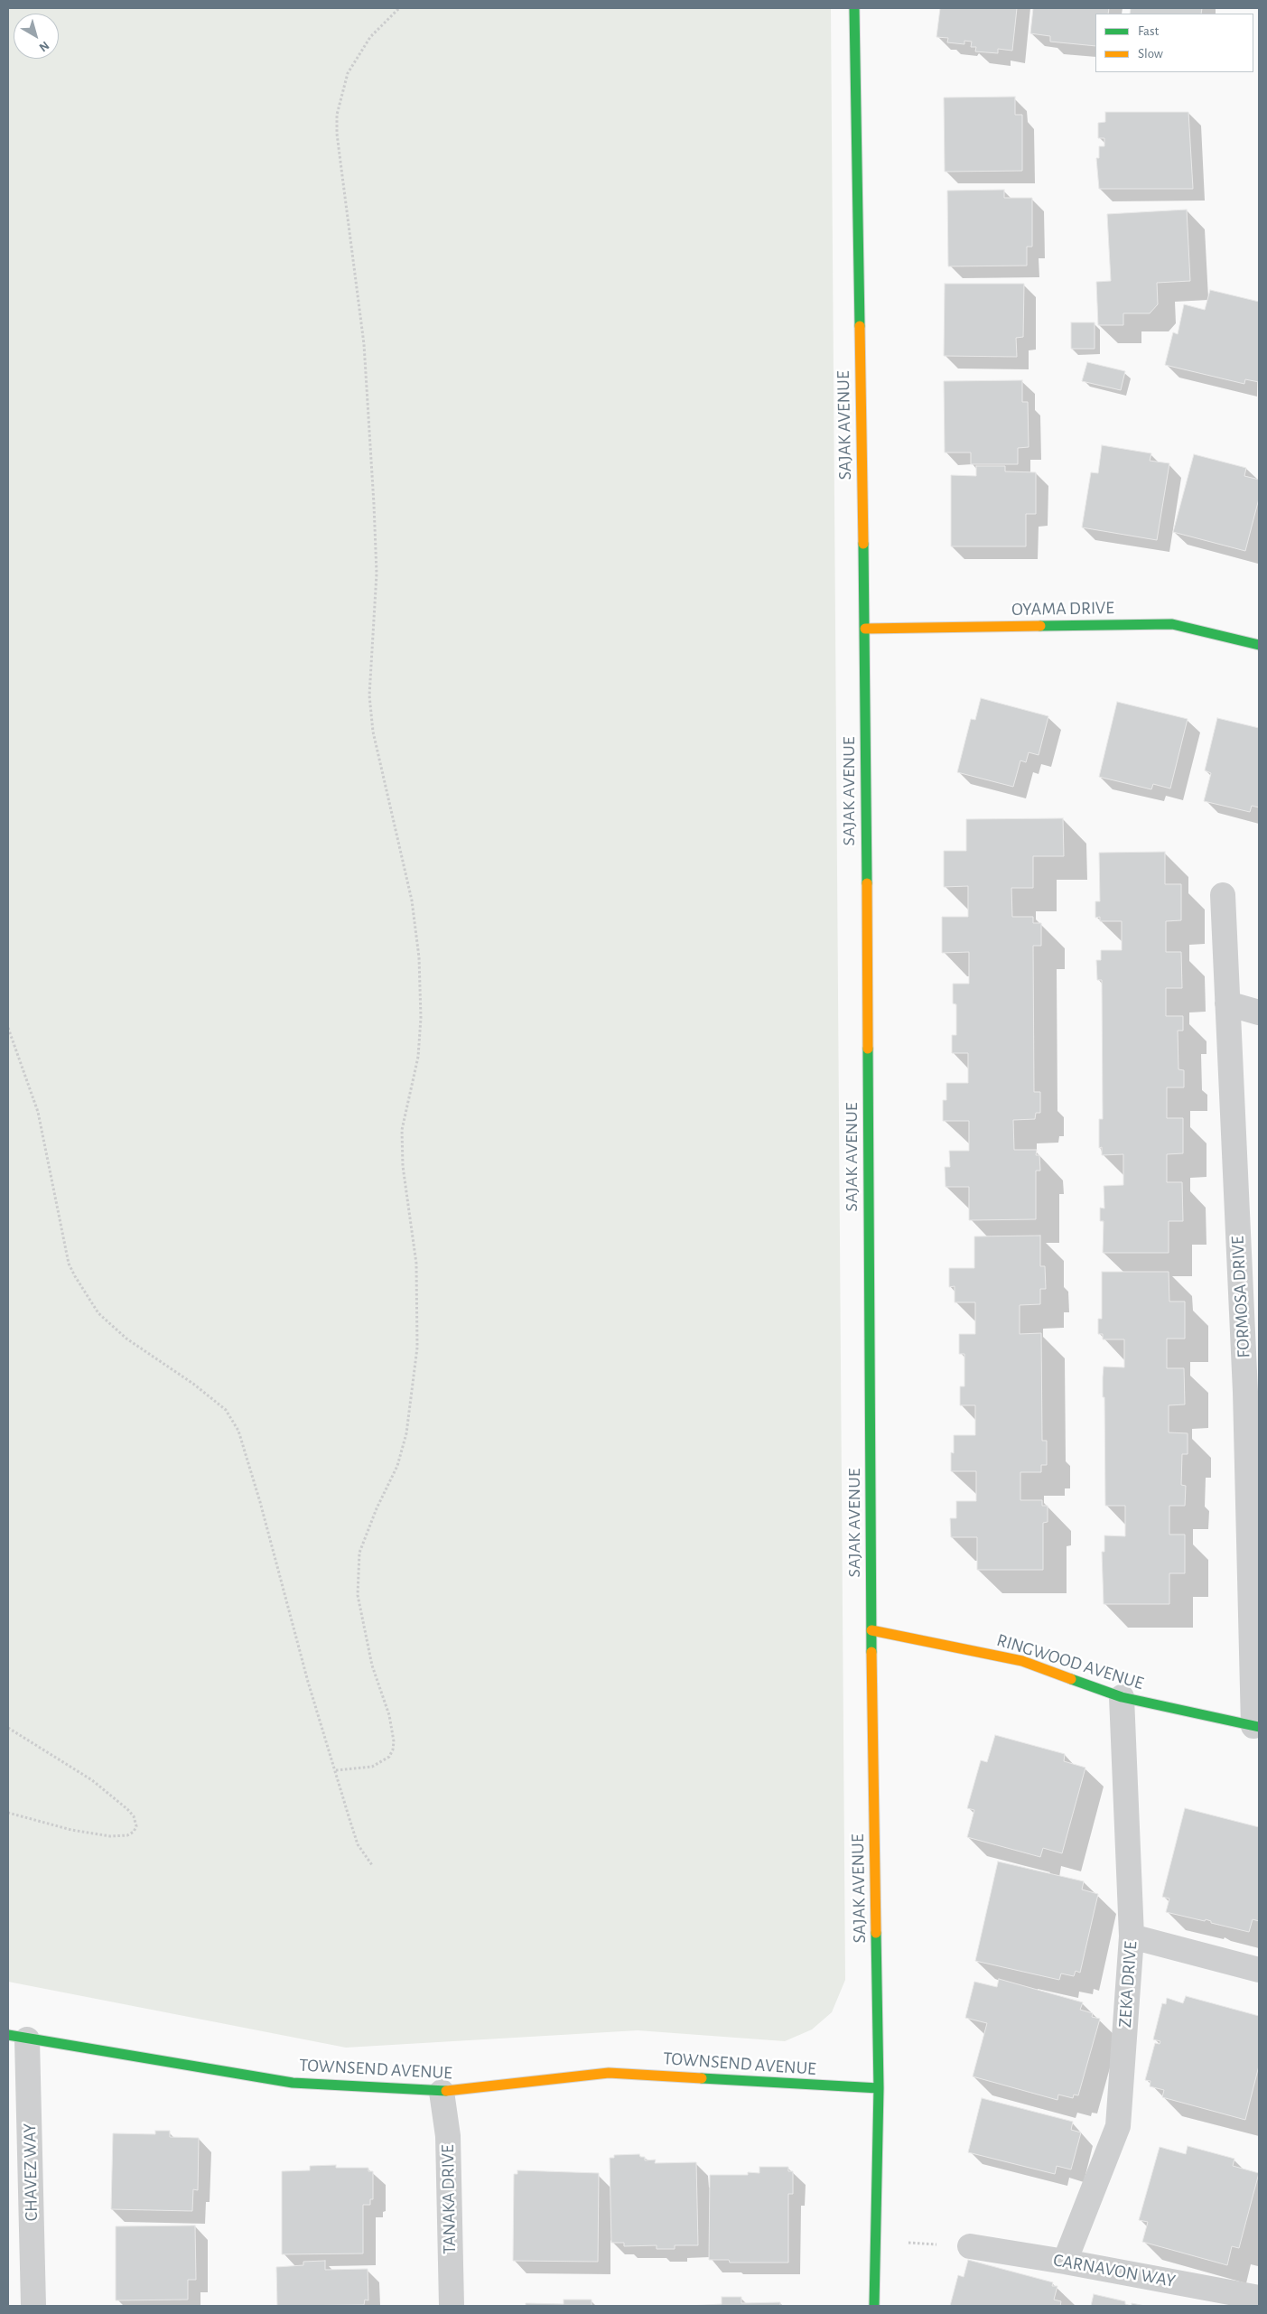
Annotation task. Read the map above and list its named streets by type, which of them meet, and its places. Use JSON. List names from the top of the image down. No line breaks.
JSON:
{"streets":{"street":["SAJAK AVENUE","OYAMA DRIVE","FORMOSA DRIVE","RINGWOOD AVENUE","ZEKA DRIVE","TOWNSEND AVENUE","CHAVEZ WAY","TANAKA DRIVE","CARNAVON WAY"]},"crossings":[["SAJAK AVENUE","OYAMA DRIVE"],["SAJAK AVENUE","RINGWOOD AVENUE"],["SAJAK AVENUE","TOWNSEND AVENUE"],["FORMOSA DRIVE","RINGWOOD AVENUE"],["RINGWOOD AVENUE","ZEKA DRIVE"],["ZEKA DRIVE","CARNAVON WAY"],["TOWNSEND AVENUE","CHAVEZ WAY"],["TOWNSEND AVENUE","TANAKA DRIVE"]],"legend":["Fast","Slow"],"north":"bottom right"}
